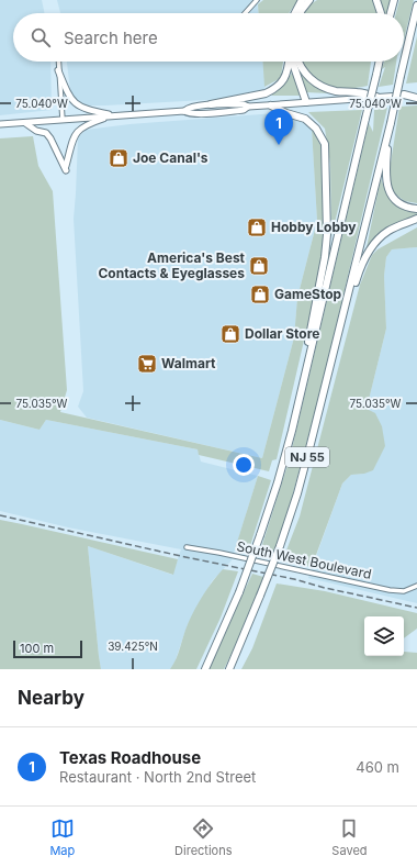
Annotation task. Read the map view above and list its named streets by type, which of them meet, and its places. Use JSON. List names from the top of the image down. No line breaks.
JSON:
{"streets":{"highway":["NJ 55"],"street":["South West Boulevard"]},"places":{"shop":["Joe Canal's","Hobby Lobby","America's Best Contacts & Eyeglasses","GameStop","Dollar Store"],"supermarket":["Walmart"]},"scale_bar":"100 m","page":{"search":"Search here","pins":"1","scale":"100 m","heading":"Nearby","list":[{"mark":"1","name":"Texas Roadhouse","note":"Restaurant · North 2nd Street","value":"460 m"}],"nav":["Map","Directions","Saved"]},"coordinates":["75.040°W","75.035°W","39.425°N"]}
